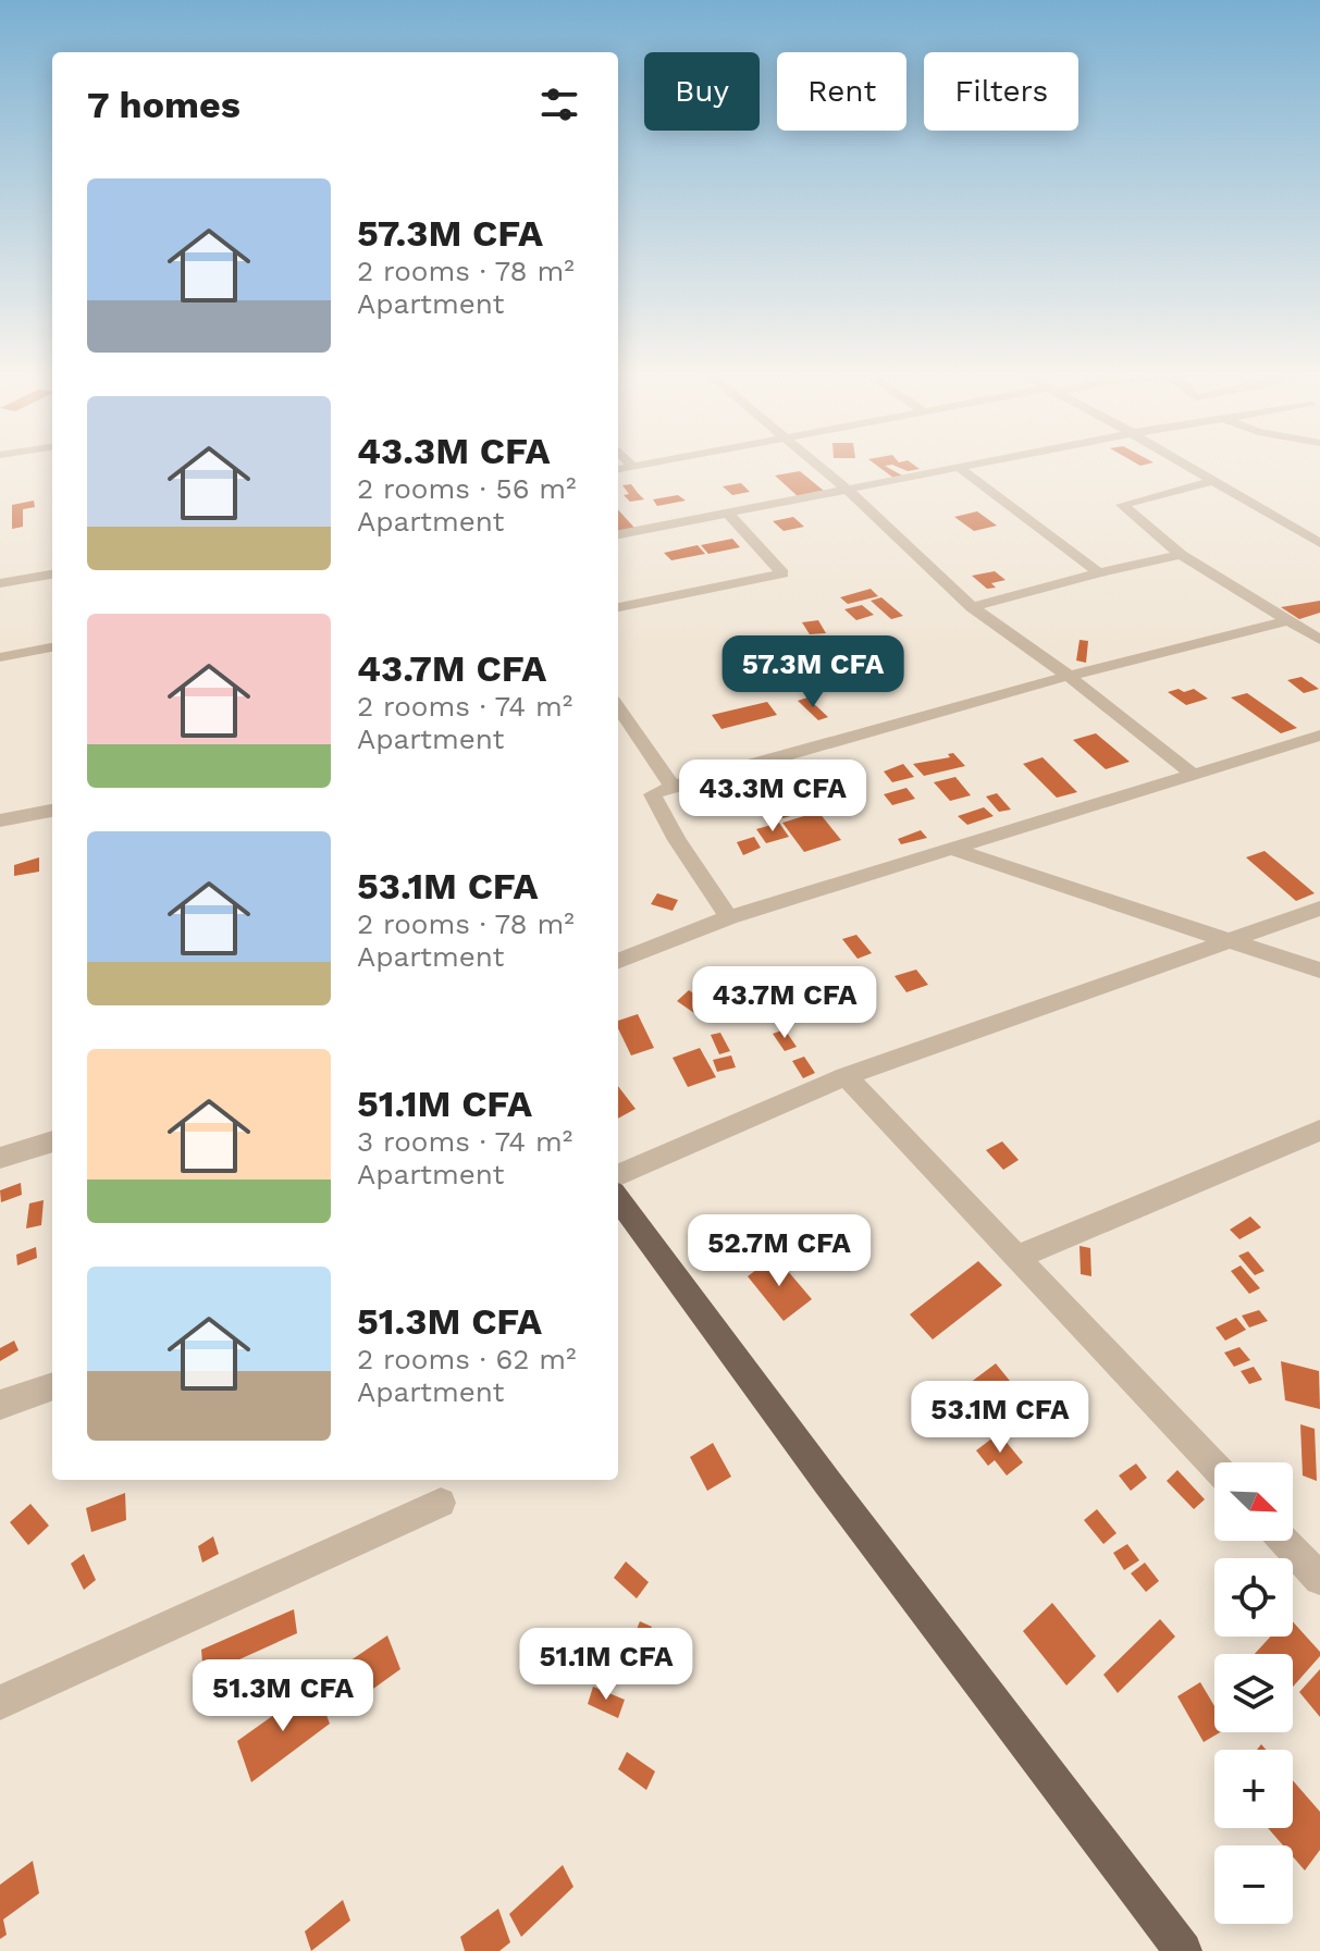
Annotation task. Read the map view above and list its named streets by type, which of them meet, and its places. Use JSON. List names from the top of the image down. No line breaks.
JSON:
{"north":"bottom right","page":{"chip":["Buy","Rent","Filters"],"heading":"7 homes","list":[{"name":"57.3M CFA","note":"2 rooms · 78 m² · Apartment"},{"name":"43.3M CFA","note":"2 rooms · 56 m² · Apartment"},{"name":"43.7M CFA","note":"2 rooms · 74 m² · Apartment"},{"name":"53.1M CFA","note":"2 rooms · 78 m² · Apartment"},{"name":"51.1M CFA","note":"3 rooms · 74 m² · Apartment"},{"name":"51.3M CFA","note":"2 rooms · 62 m² · Apartment"}],"price":["57.3M CFA","43.3M CFA","43.7M CFA","52.7M CFA","53.1M CFA","51.1M CFA","51.3M CFA"],"map_buttons":["+","−"]}}
